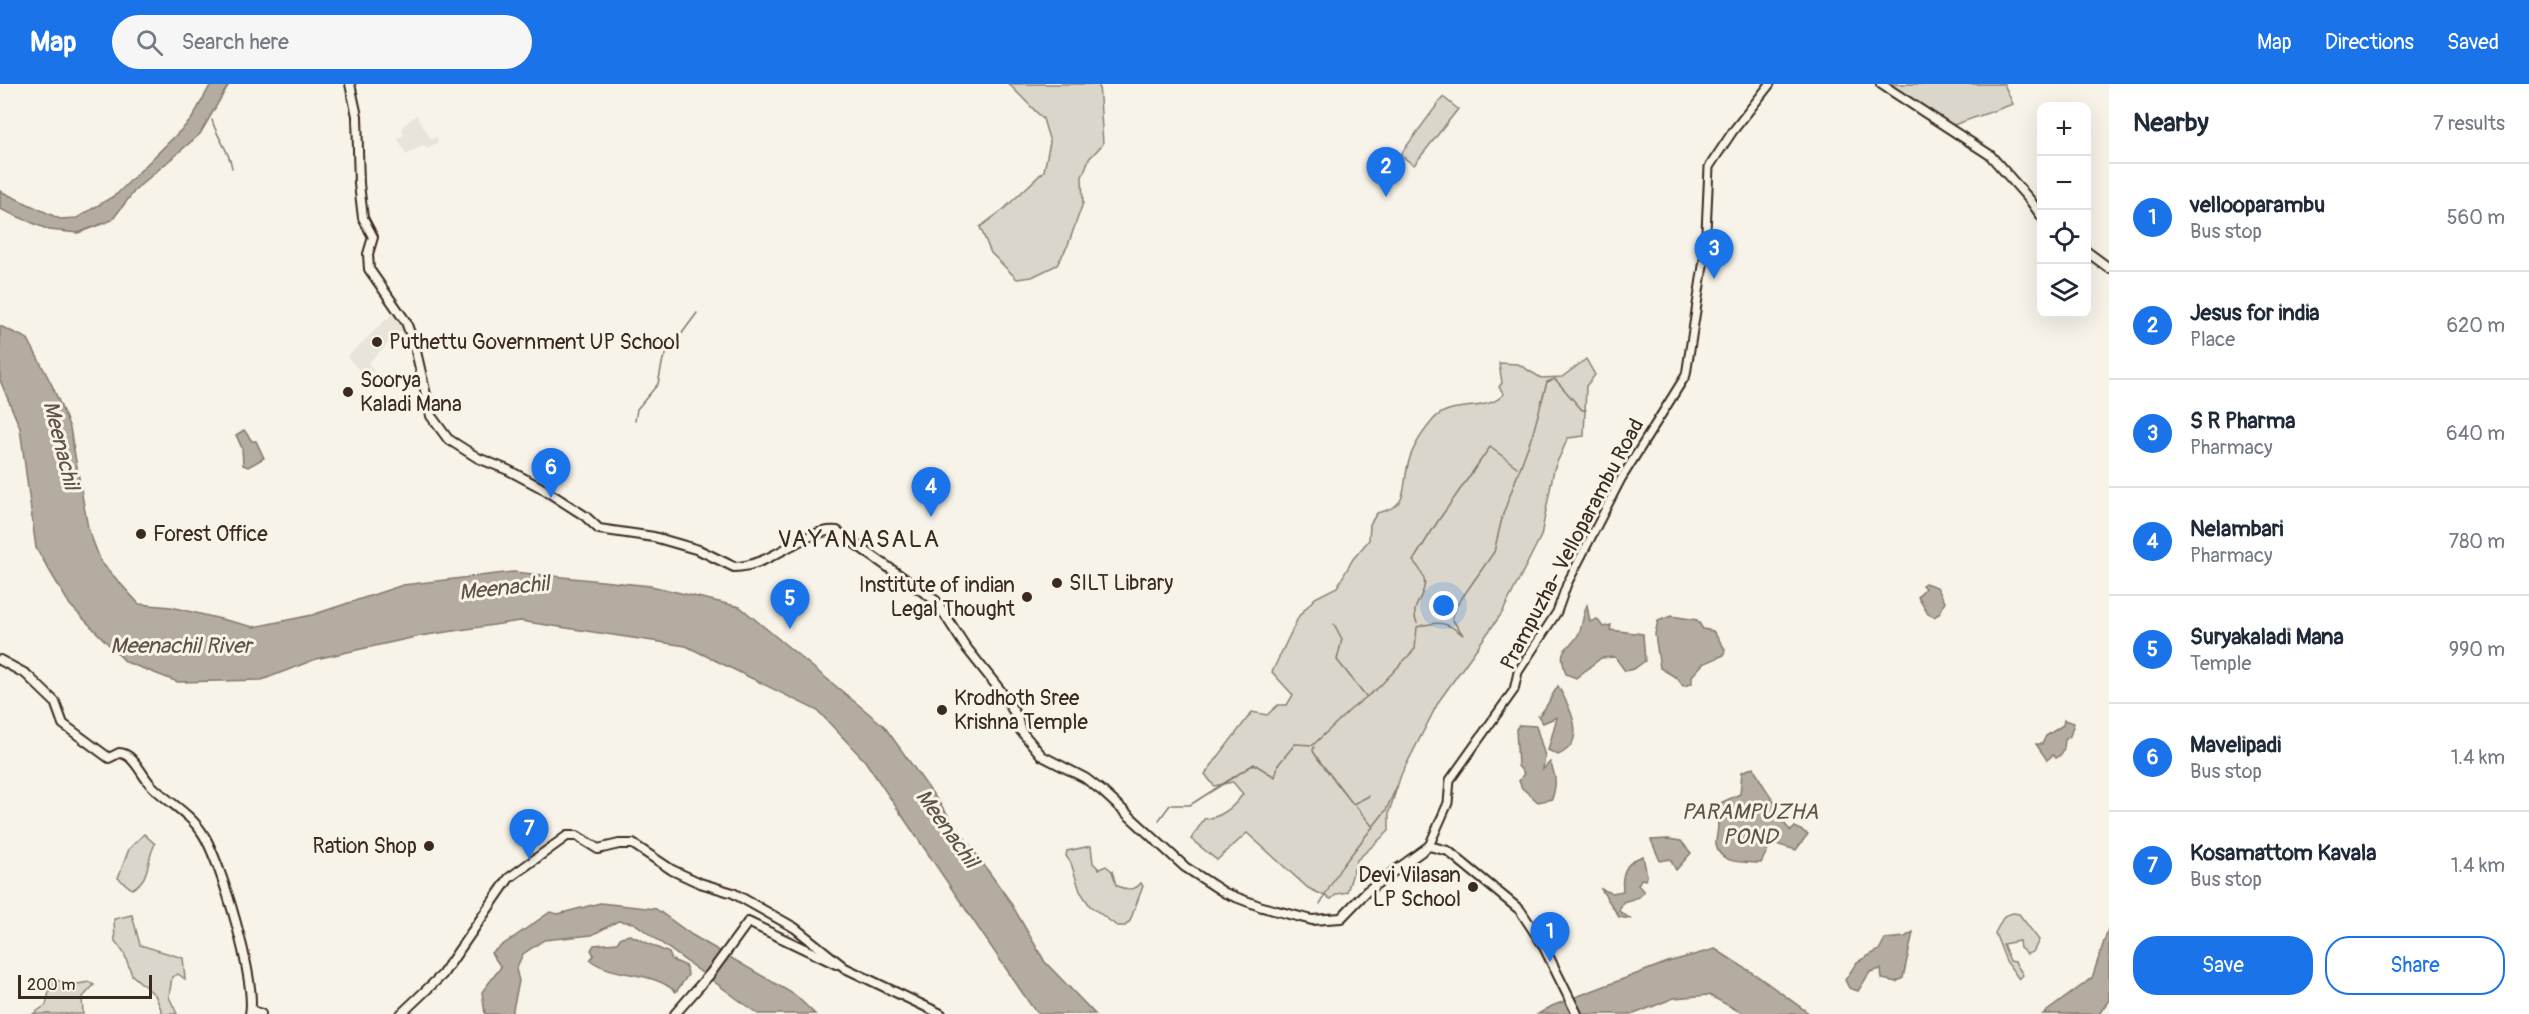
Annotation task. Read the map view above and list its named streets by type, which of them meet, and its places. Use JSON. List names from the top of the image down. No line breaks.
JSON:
{"streets":{"street":["Prampuzha- Velloparambu Road"]},"districts":["VAYANASALA"],"water":["Meenachil","Meenachil River","PARAMPUZHA POND"],"places":["Puthettu Government UP School","Soorya Kaladi Mana","Forest Office","SILT Library","Institute of indian Legal Thought","Krodhoth Sree Krishna Temple","Ration Shop","Devi Vilasan LP School"],"scale_bar":"200 m","page":{"header":"Map","search":"Search here","nav":["Map","Directions","Saved"],"heading":["Nearby","7 results"],"map_buttons":["+","−"],"pins":["2","3","6","4","5","7","1"],"list":[{"mark":"1","name":"vellooparambu","note":"Bus stop","value":"560 m"},{"mark":"2","name":"Jesus for india","note":"Place","value":"620 m"},{"mark":"3","name":"S R Pharma","note":"Pharmacy","value":"640 m"},{"mark":"4","name":"Nelambari","note":"Pharmacy","value":"780 m"},{"mark":"5","name":"Suryakaladi Mana","note":"Temple","value":"990 m"},{"mark":"6","name":"Mavelipadi","note":"Bus stop","value":"1.4 km"},{"mark":"7","name":"Kosamattom Kavala","note":"Bus stop","value":"1.4 km"}],"buttons":["Save","Share"],"scale":"200 m"}}
